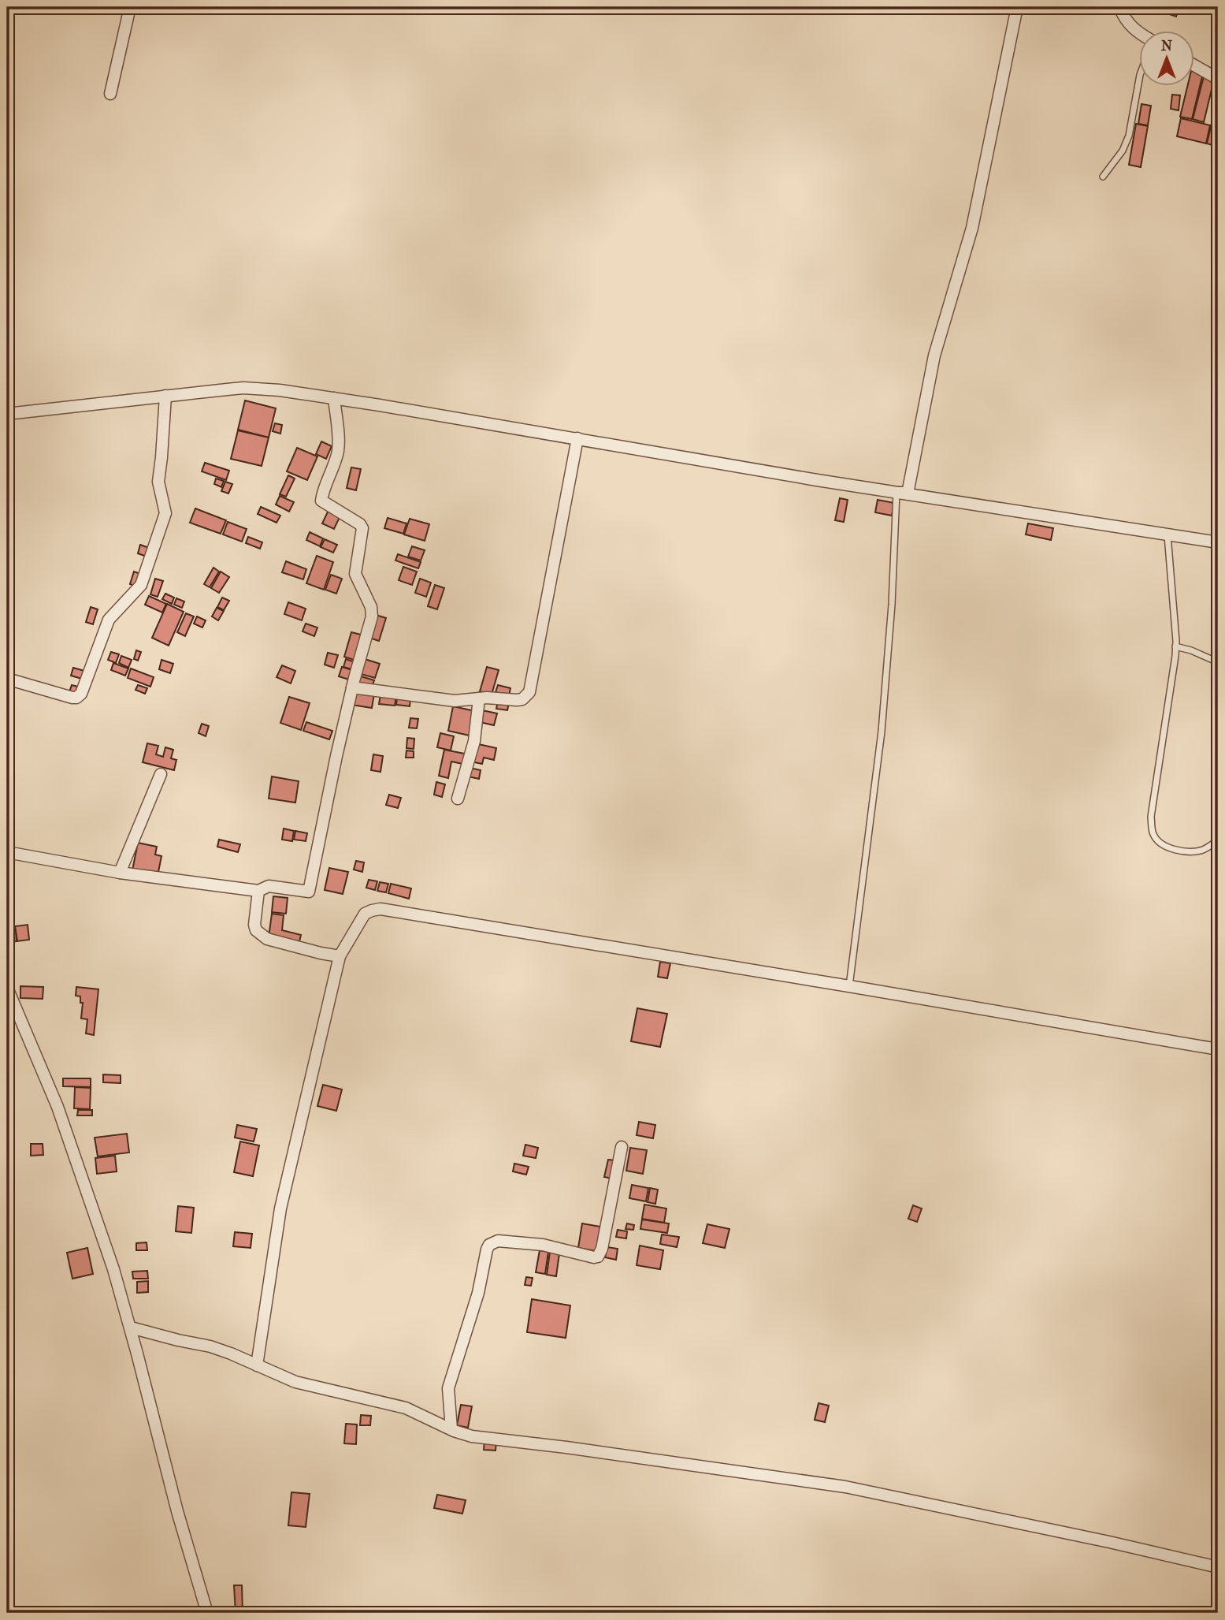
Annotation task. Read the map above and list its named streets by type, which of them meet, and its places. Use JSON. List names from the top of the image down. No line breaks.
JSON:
{"north":"top"}
